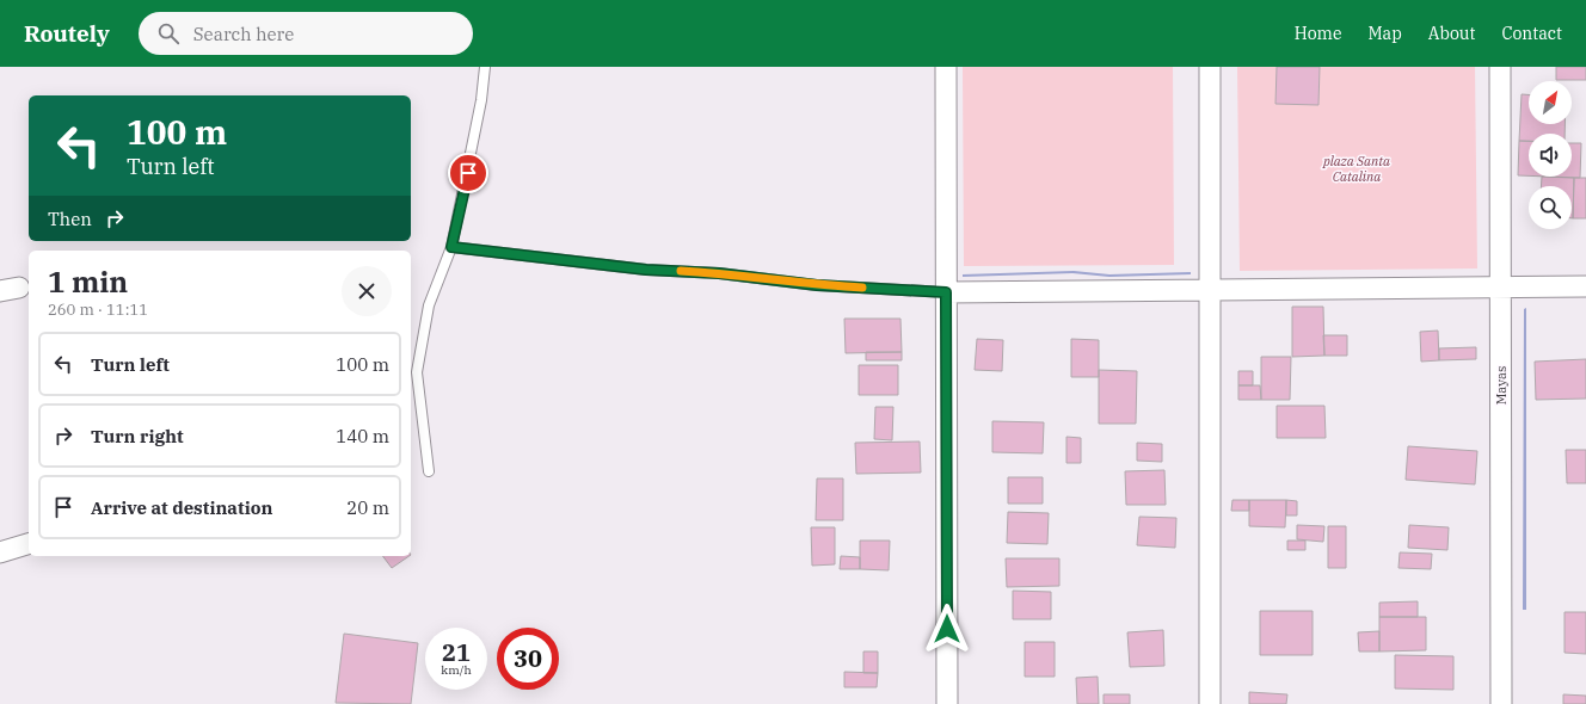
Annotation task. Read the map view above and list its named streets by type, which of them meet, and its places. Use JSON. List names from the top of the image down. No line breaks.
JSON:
{"streets":{"street":["Mayas"]},"parks":["plaza Santa Catalina"],"north":"top right","page":{"header":"Routely","search":"Search here","nav":["Home","Map","About","Contact"],"turn":["100 m","Turn left"],"then":"Then","heading":["1 min","260 m · 11:11"],"list":[{"name":"Turn left","value":"100 m"},{"name":"Turn right","value":"140 m"},{"name":"Arrive at destination","value":"20 m"}],"speed":"21 km/h","limit":"30"}}
